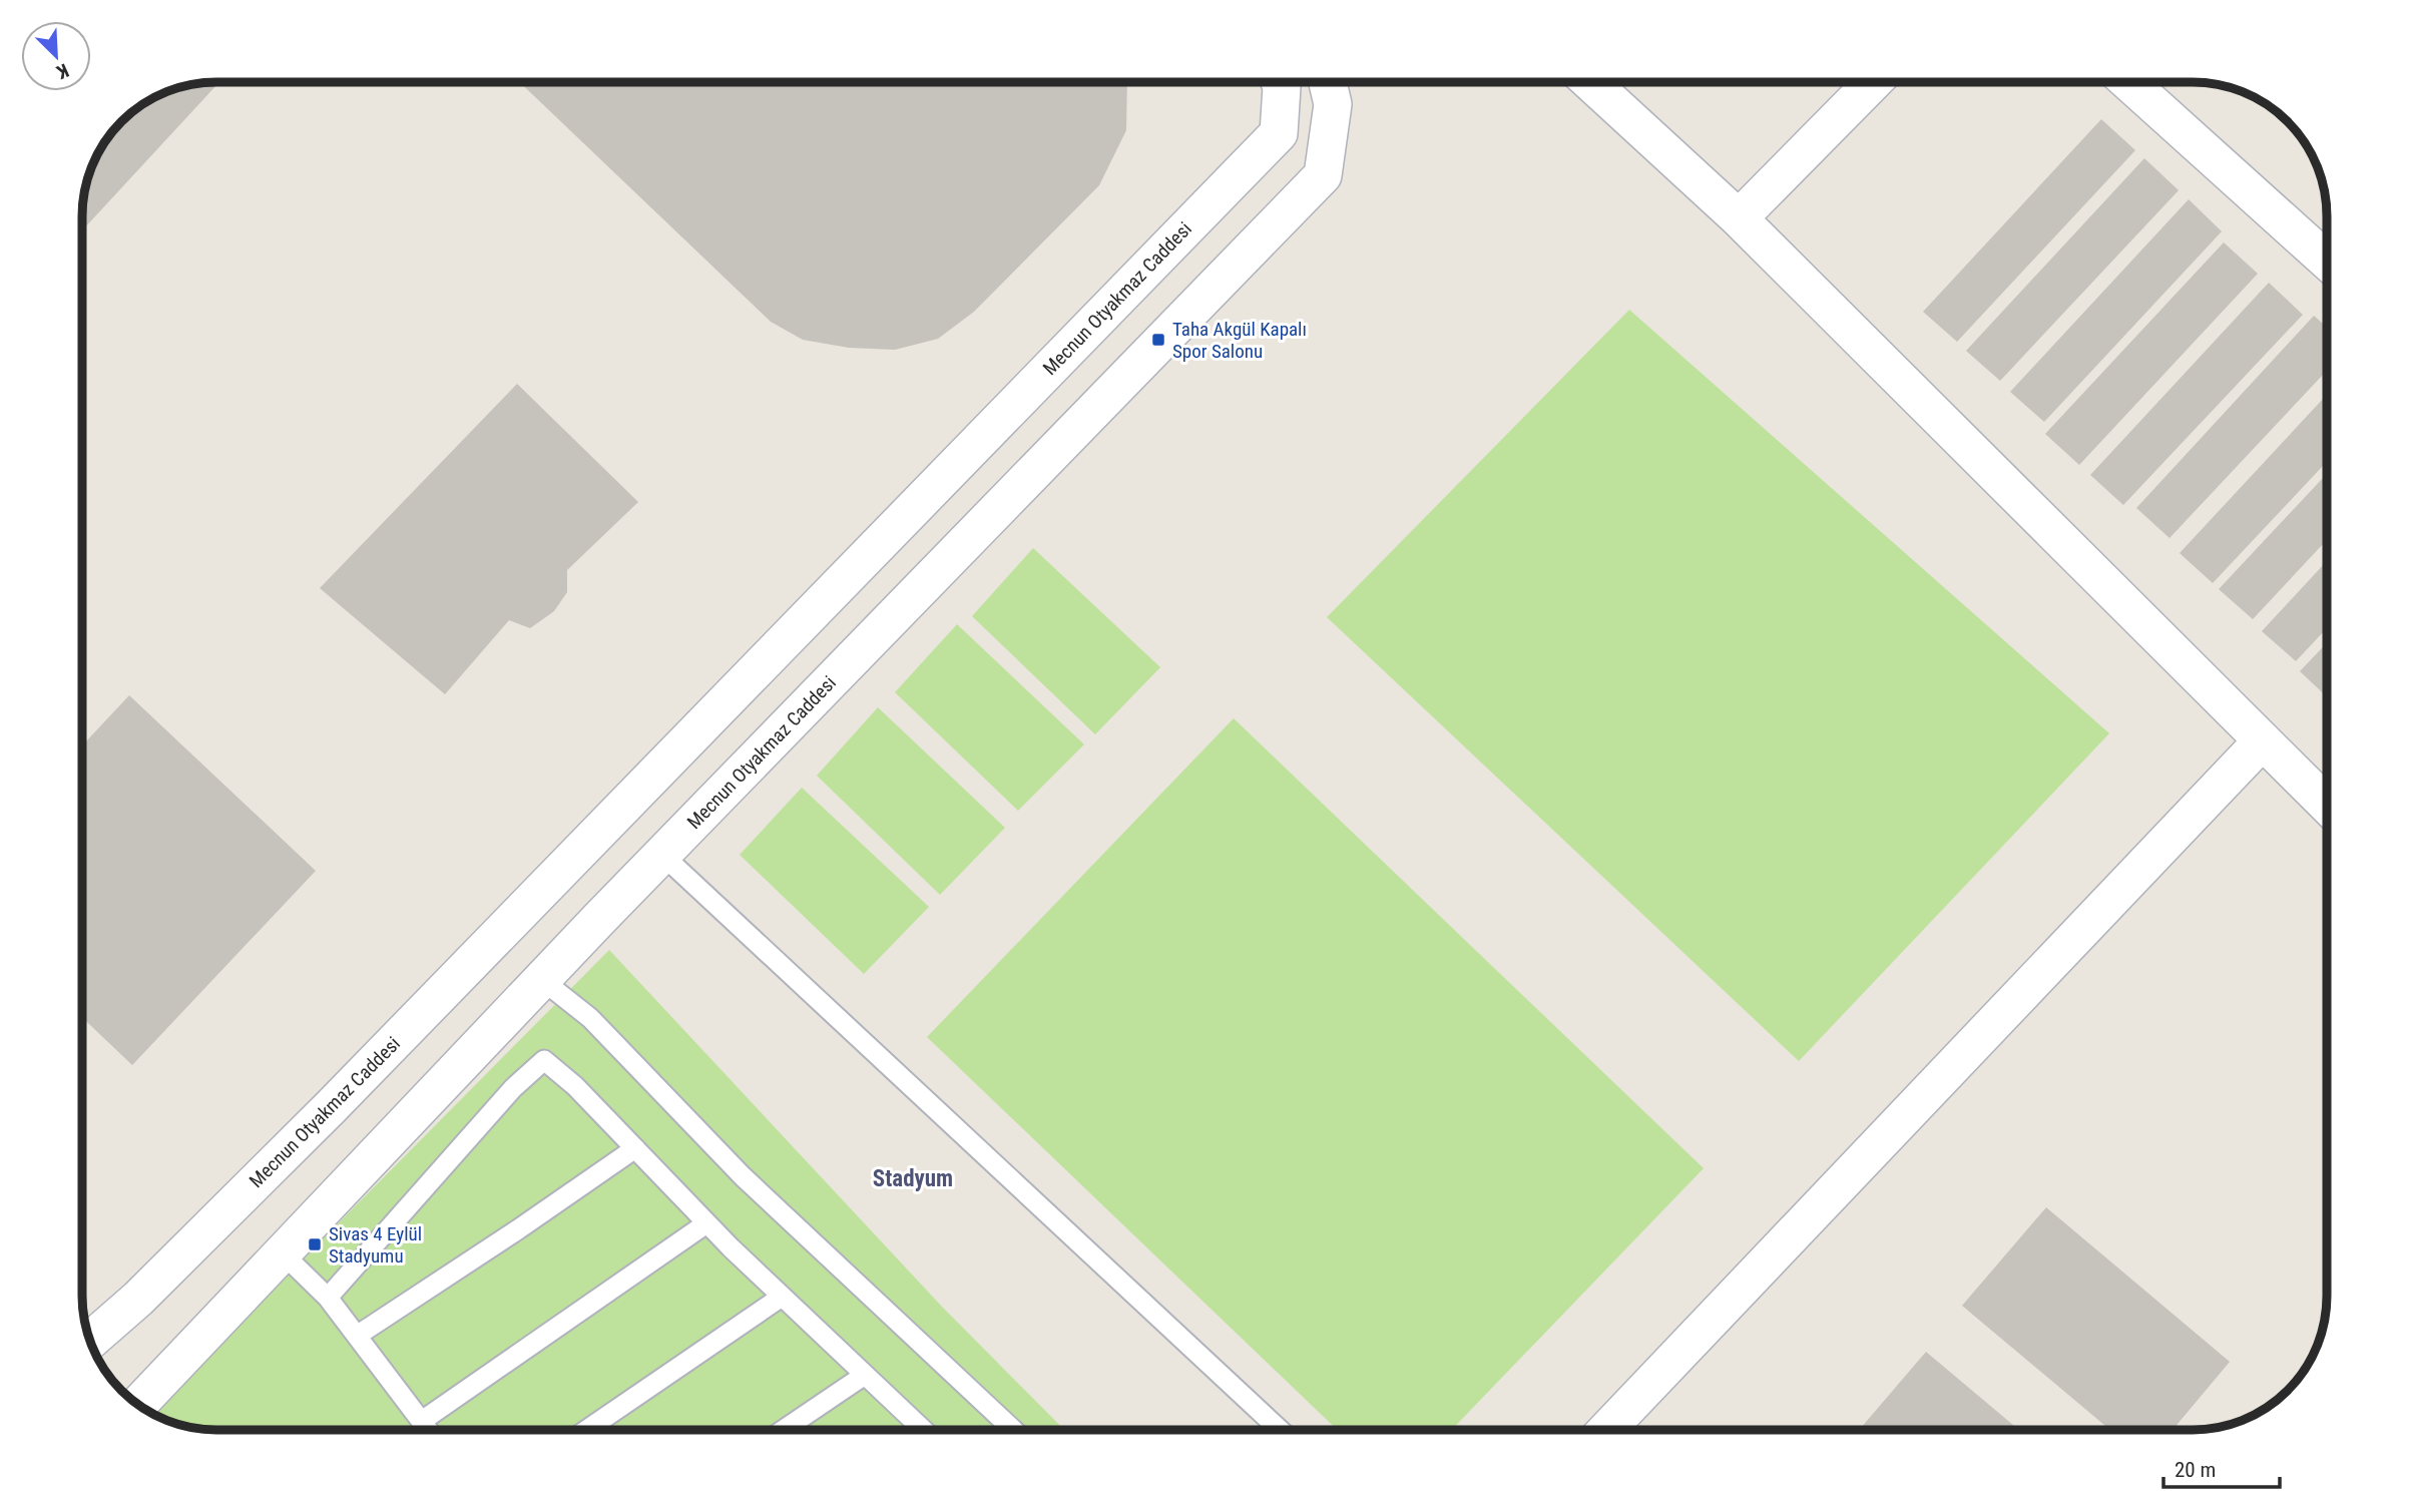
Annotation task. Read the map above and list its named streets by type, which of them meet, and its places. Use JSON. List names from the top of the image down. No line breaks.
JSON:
{"streets":{"street":["Mecnun Otyakmaz Caddesi"]},"districts":["Stadyum"],"places":{"transit":["Taha Akgül Kapalı Spor Salonu","Sivas 4 Eylül Stadyumu"]},"scale_bar":"20 m","north":"bottom right"}
